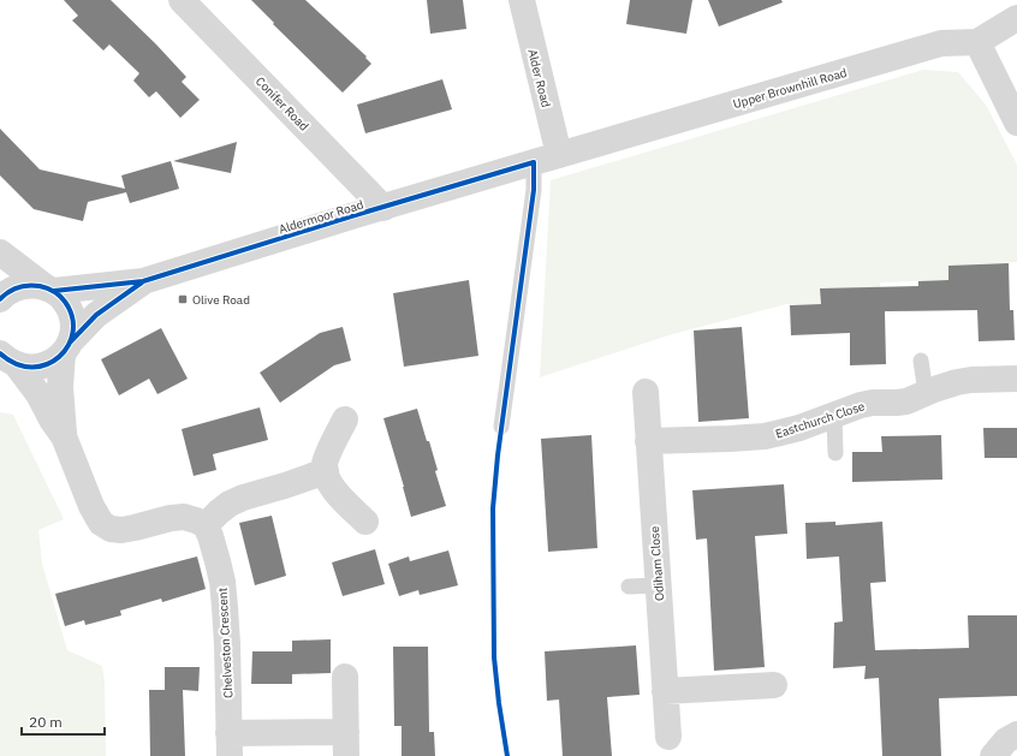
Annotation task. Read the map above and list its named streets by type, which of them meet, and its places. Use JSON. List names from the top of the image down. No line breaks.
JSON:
{"streets":{"street":["Alder Road","Upper Brownhill Road","Conifer Road","Aldermoor Road","Eastchurch Close","Odiham Close","Chelveston Crescent"]},"crossings":[["Alder Road","Upper Brownhill Road"],["Alder Road","Aldermoor Road"],["Upper Brownhill Road","Aldermoor Road"],["Conifer Road","Aldermoor Road"],["Eastchurch Close","Odiham Close"]],"places":{"transit":["Olive Road"]},"scale_bar":"20 m"}
